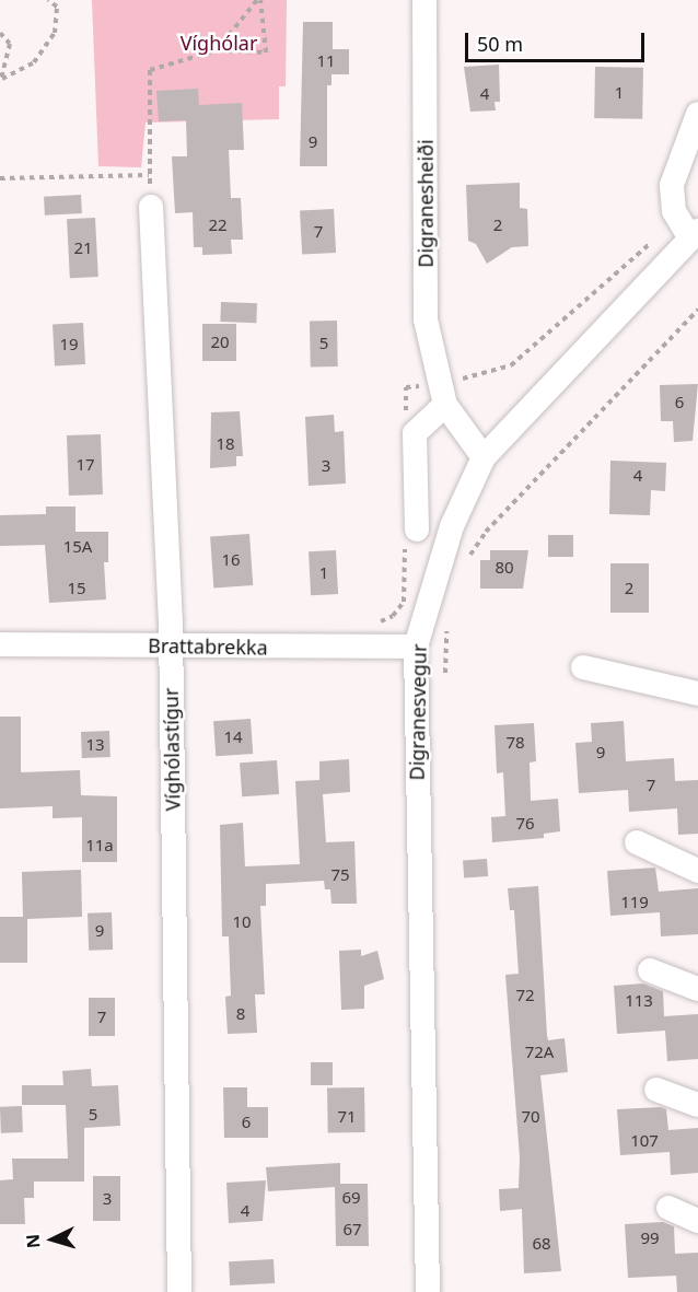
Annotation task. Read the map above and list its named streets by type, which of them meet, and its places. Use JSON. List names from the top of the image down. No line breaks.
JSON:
{"streets":{"street":["Digranesheiði","Brattabrekka","Digranesvegur","Víghólastígur"]},"crossings":[["Digranesheiði","Digranesvegur"],["Brattabrekka","Digranesvegur"],["Brattabrekka","Víghólastígur"]],"parks":["Víghólar"],"house_numbers":["11","1","4","9","22","2","7","21","20","5","19","6","18","17","3","4","15A","16","80","1","15","2","14","78","13","9","7","76","11a","75","119","10","9","72","113","8","7","72A","5","71","70","6","107","69","3","4","67","99","68"],"scale_bar":"50 m","north":"left"}
